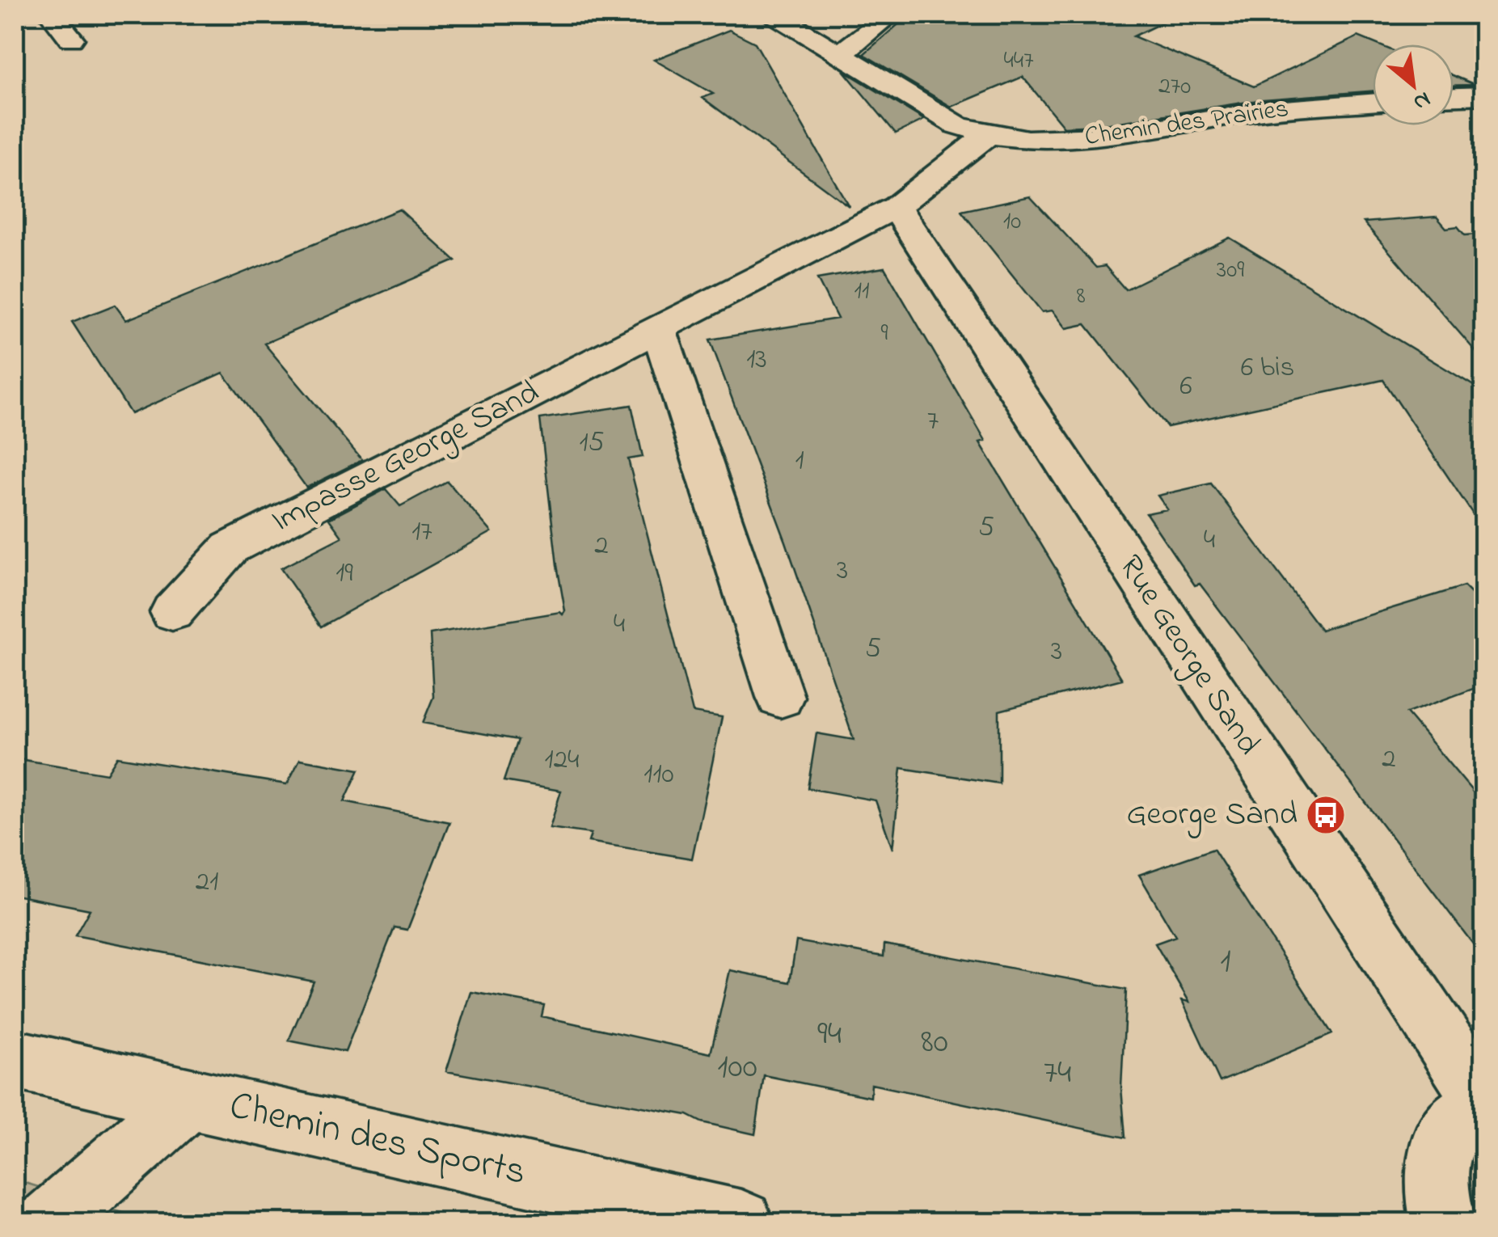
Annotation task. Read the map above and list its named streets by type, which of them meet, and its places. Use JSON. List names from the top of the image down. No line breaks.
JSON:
{"streets":{"street":["Chemin des Prairies","Impasse George Sand","Rue George Sand","Chemin des Sports"]},"crossings":[["Chemin des Prairies","Impasse George Sand"],["Impasse George Sand","Rue George Sand"]],"places":{"bus stop":["George Sand"]},"house_numbers":["447","270","10","309","11","8","9","13","6 bis","6","7","15","1","5","17","4","2","3","19","4","5","3","2","124","110","21","1","94","80","100","74"],"north":"bottom right"}
